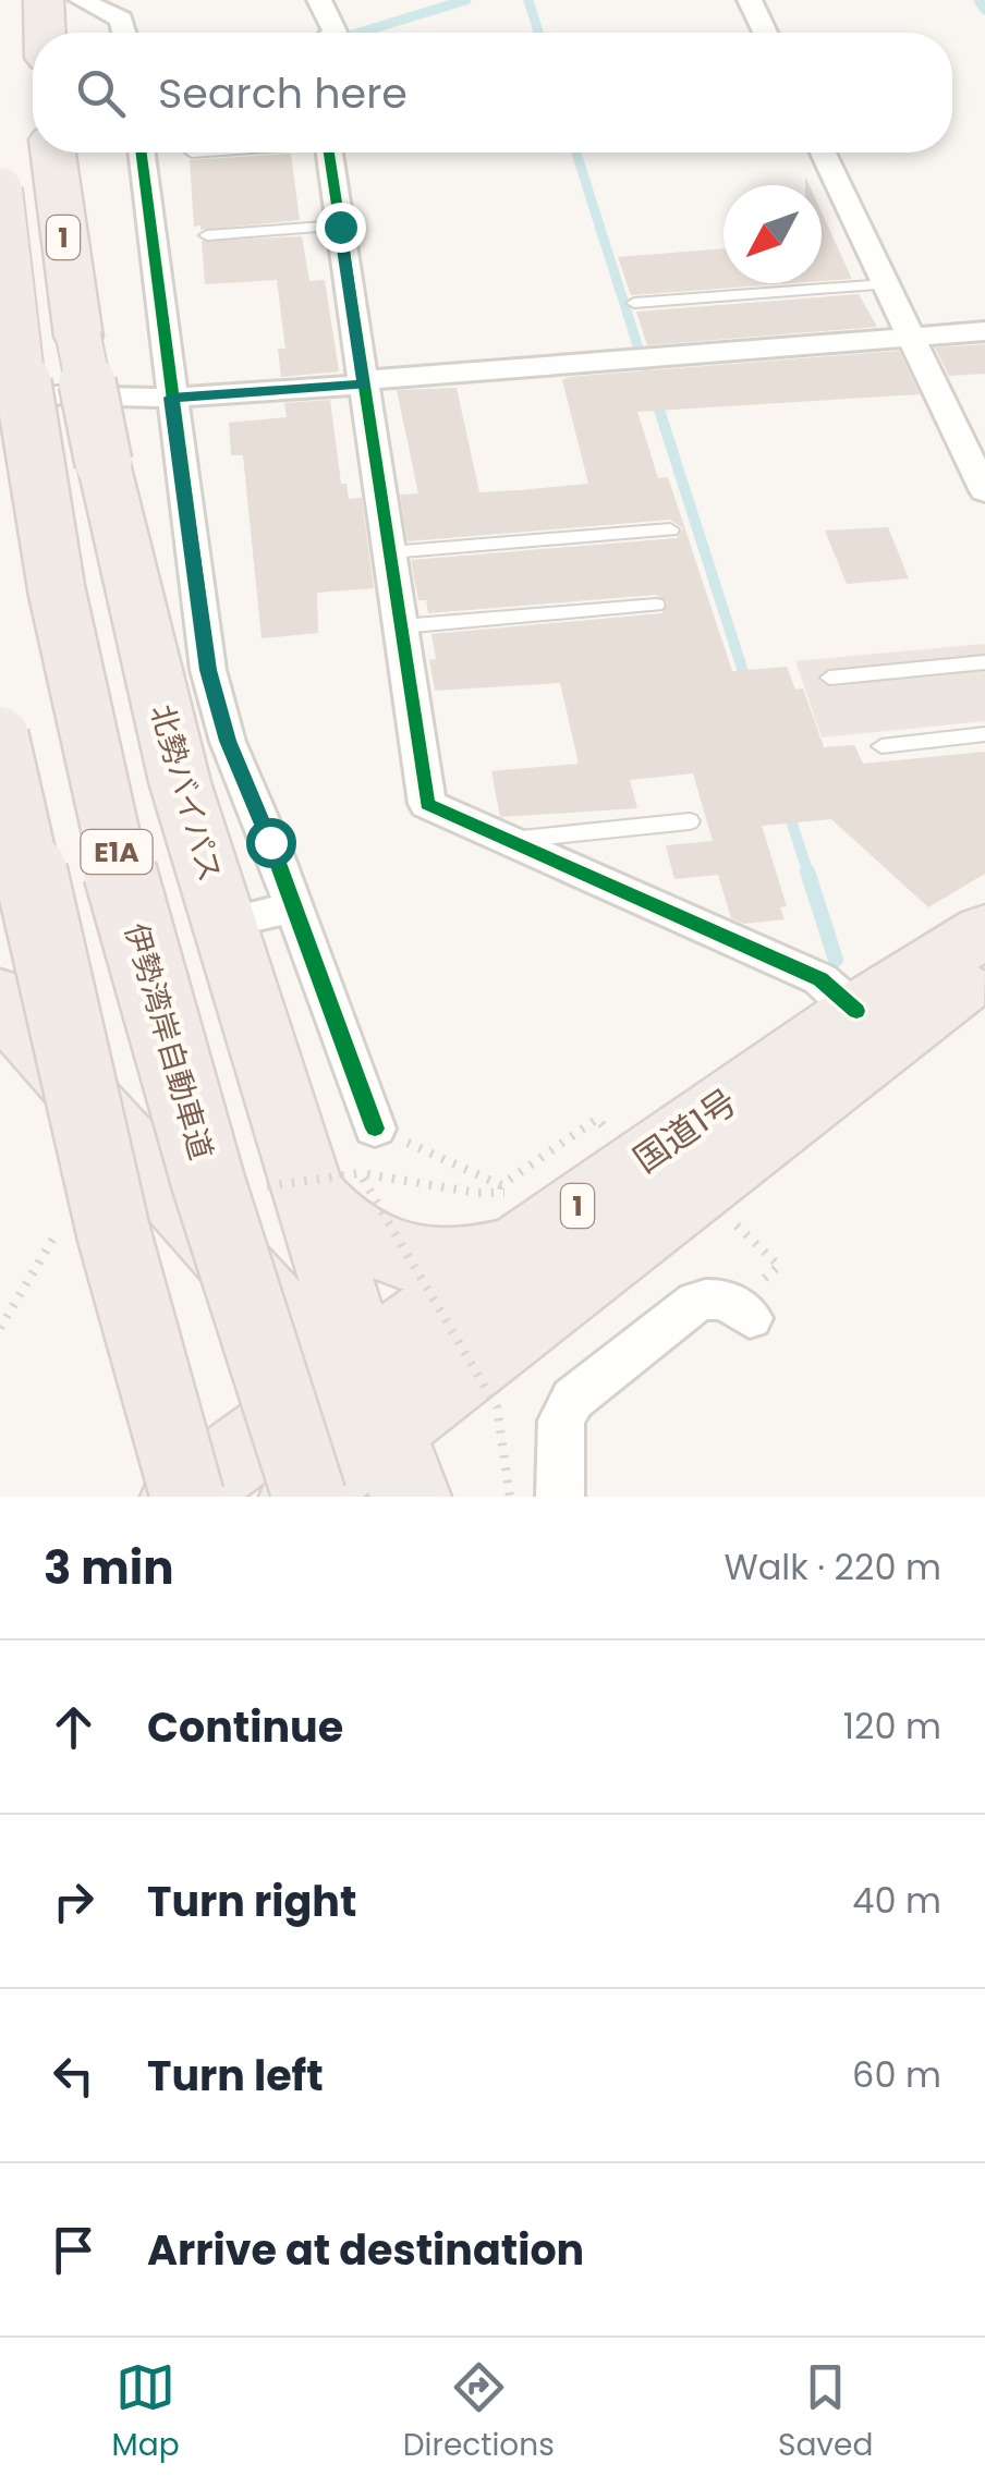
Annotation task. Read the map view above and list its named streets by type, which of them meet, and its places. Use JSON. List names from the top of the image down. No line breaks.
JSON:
{"streets":{"highway":["1","北勢バイパス","E1A","伊勢湾岸自動車道","国道1号"]},"crossings":[["北勢バイパス","国道1号"]],"north":"bottom left","page":{"search":"Search here","heading":["3 min","Walk · 220 m"],"list":[["Continue","120 m"],["Turn right","40 m"],["Turn left","60 m"],"Arrive at destination"],"nav":["Map","Directions","Saved"]}}
